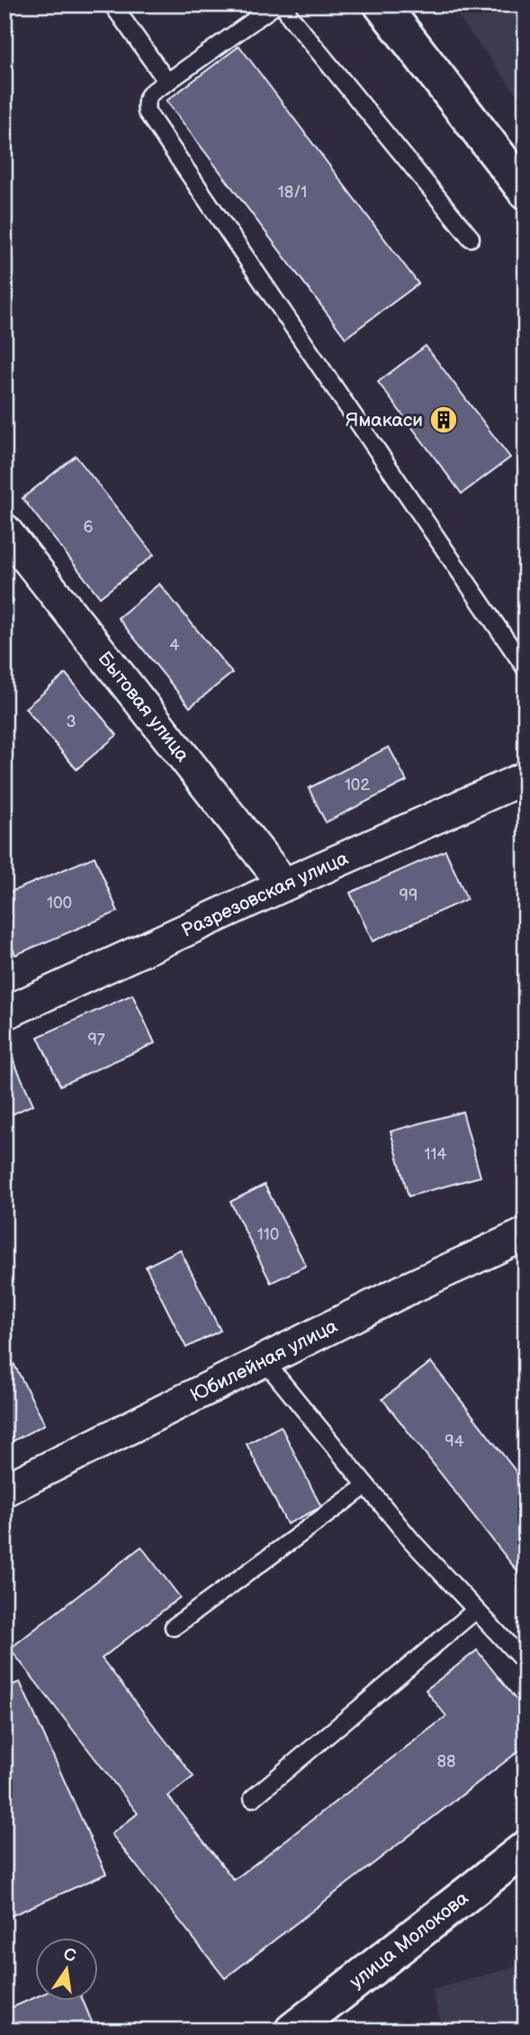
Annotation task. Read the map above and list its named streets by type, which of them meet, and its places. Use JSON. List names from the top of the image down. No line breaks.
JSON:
{"streets":{"street":["Бытовая улица","Разрезовская улица","Юбилейная улица","улица Молокова"]},"crossings":[["Бытовая улица","Разрезовская улица"]],"places":{"building":["Ямакаси"]},"house_numbers":["18/1","6","4","3","102","99","100","97","114","110","94","88"],"north":"top"}
